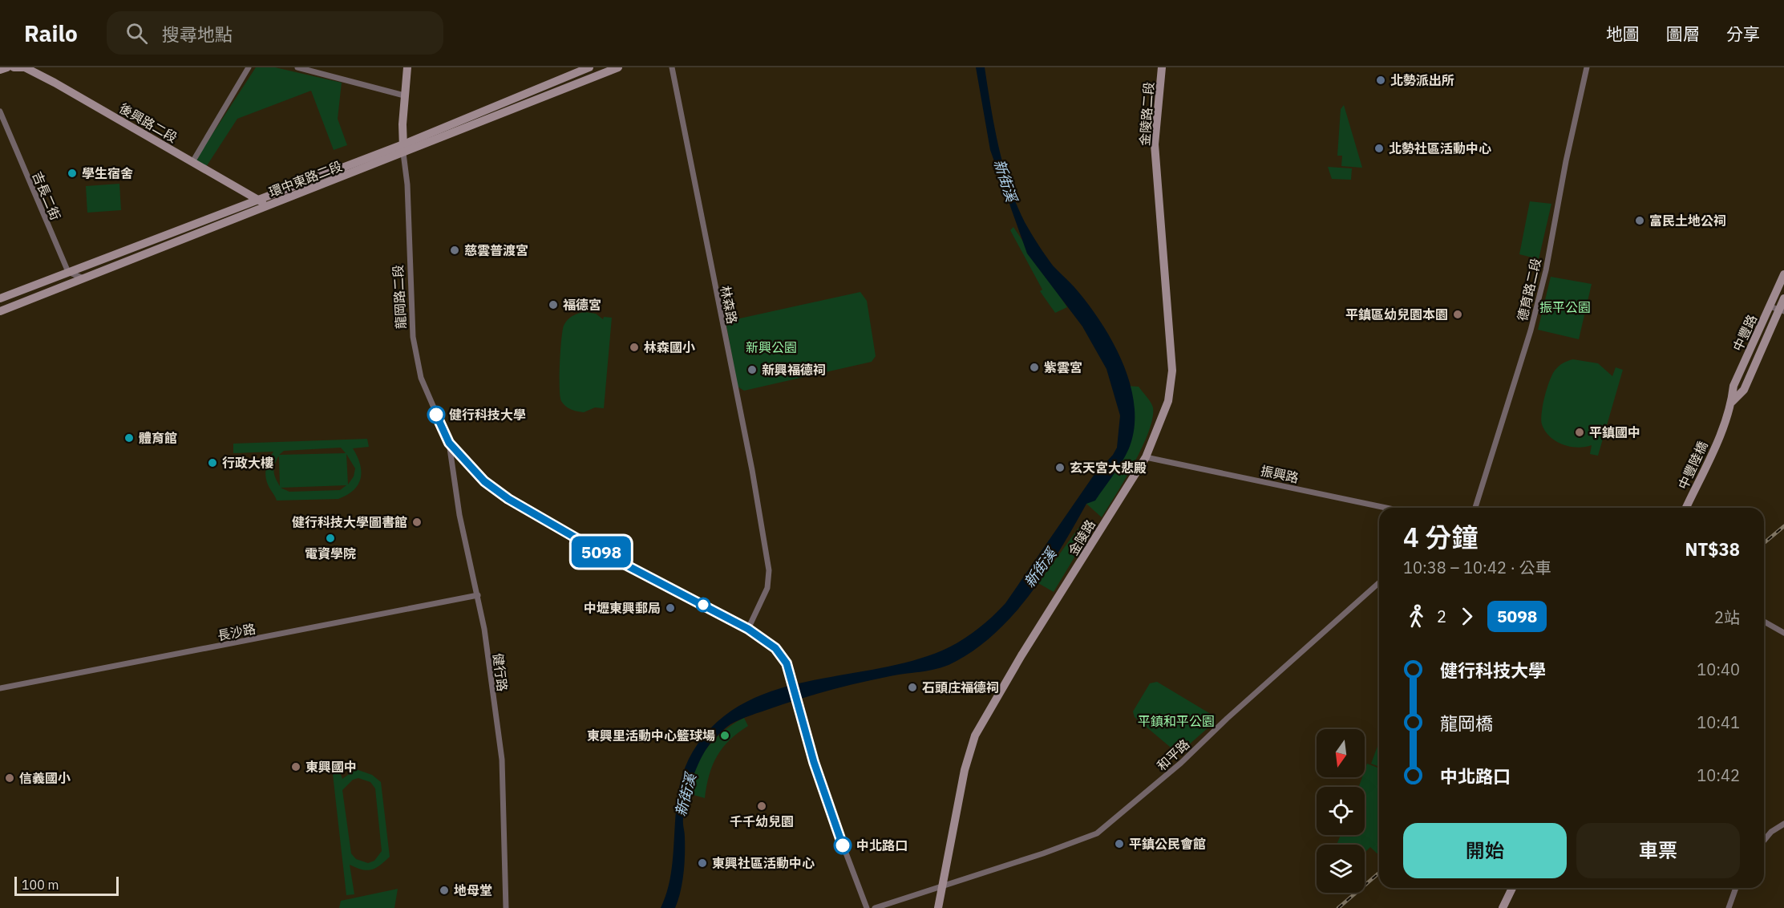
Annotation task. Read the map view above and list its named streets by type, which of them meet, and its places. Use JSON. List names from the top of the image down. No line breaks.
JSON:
{"streets":{"main road":["金陵路二段","後興路二段","環中東路二段","中豐路","中豐陸橋","金陵路"],"street":["吉長二街","德育路二段","龍岡路二段","林森路","振興路","長沙路","健行路","和平路"]},"crossings":[["金陵路二段","金陵路"],["後興路二段","環中東路二段"],["環中東路二段","吉長二街"],["環中東路二段","龍岡路二段"],["龍岡路二段","健行路"],["中豐路","中豐陸橋"],["振興路","金陵路"],["金陵路","和平路"],["長沙路","健行路"]],"water":["新街溪"],"parks":["振平公園","新興公園","平鎮和平公園"],"places":["北勢派出所","北勢社區活動中心","學生宿舍","富民土地公祠","慈雲普渡宮","福德宮","平鎮區幼兒園本園","林森國小","紫雲宮","新興福德祠","健行科技大學","平鎮國中","體育館","行政大樓","玄天宮大悲殿","健行科技大學圖書館","電資學院","中壢東興郵局","石頭庄福德祠","東興里活動中心籃球場","東興國中","信義國小","千千幼兒園","平鎮公民會館","中北路口","東興社區活動中心","地母堂"],"lines":["bus line 5098"],"scale_bar":"100 m","north":"bottom","page":{"header":"Railo","search":"搜尋地點","nav":["地圖","圖層","分享"],"on_map":"5098","heading":["4 分鐘","10:38 – 10:42 · 公車","NT$38"],"legs":["2","5098","2站"],"list":[{"name":"健行科技大學","value":"10:40"},{"name":"龍岡橋","value":"10:41"},{"name":"中北路口","value":"10:42"}],"buttons":["開始","車票"],"scale":"100 m"}}
